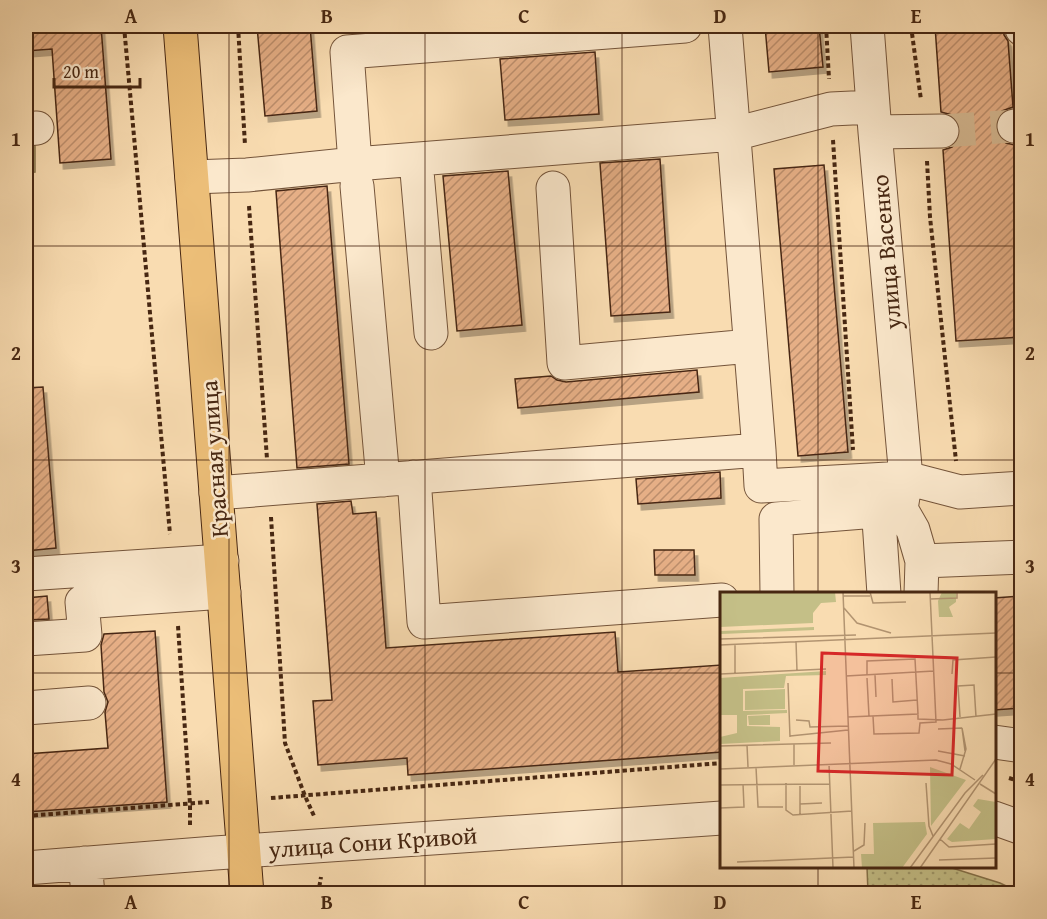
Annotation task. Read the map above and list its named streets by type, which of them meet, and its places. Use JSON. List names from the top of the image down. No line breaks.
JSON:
{"streets":{"main road":["Красная улица"],"street":["улица Васенко","улица Сони Кривой"]},"crossings":[["Красная улица","улица Сони Кривой"]],"scale_bar":"20 m","grid":{"columns":["A","B","C","D","E"],"rows":["1","2","3","4"]}}
